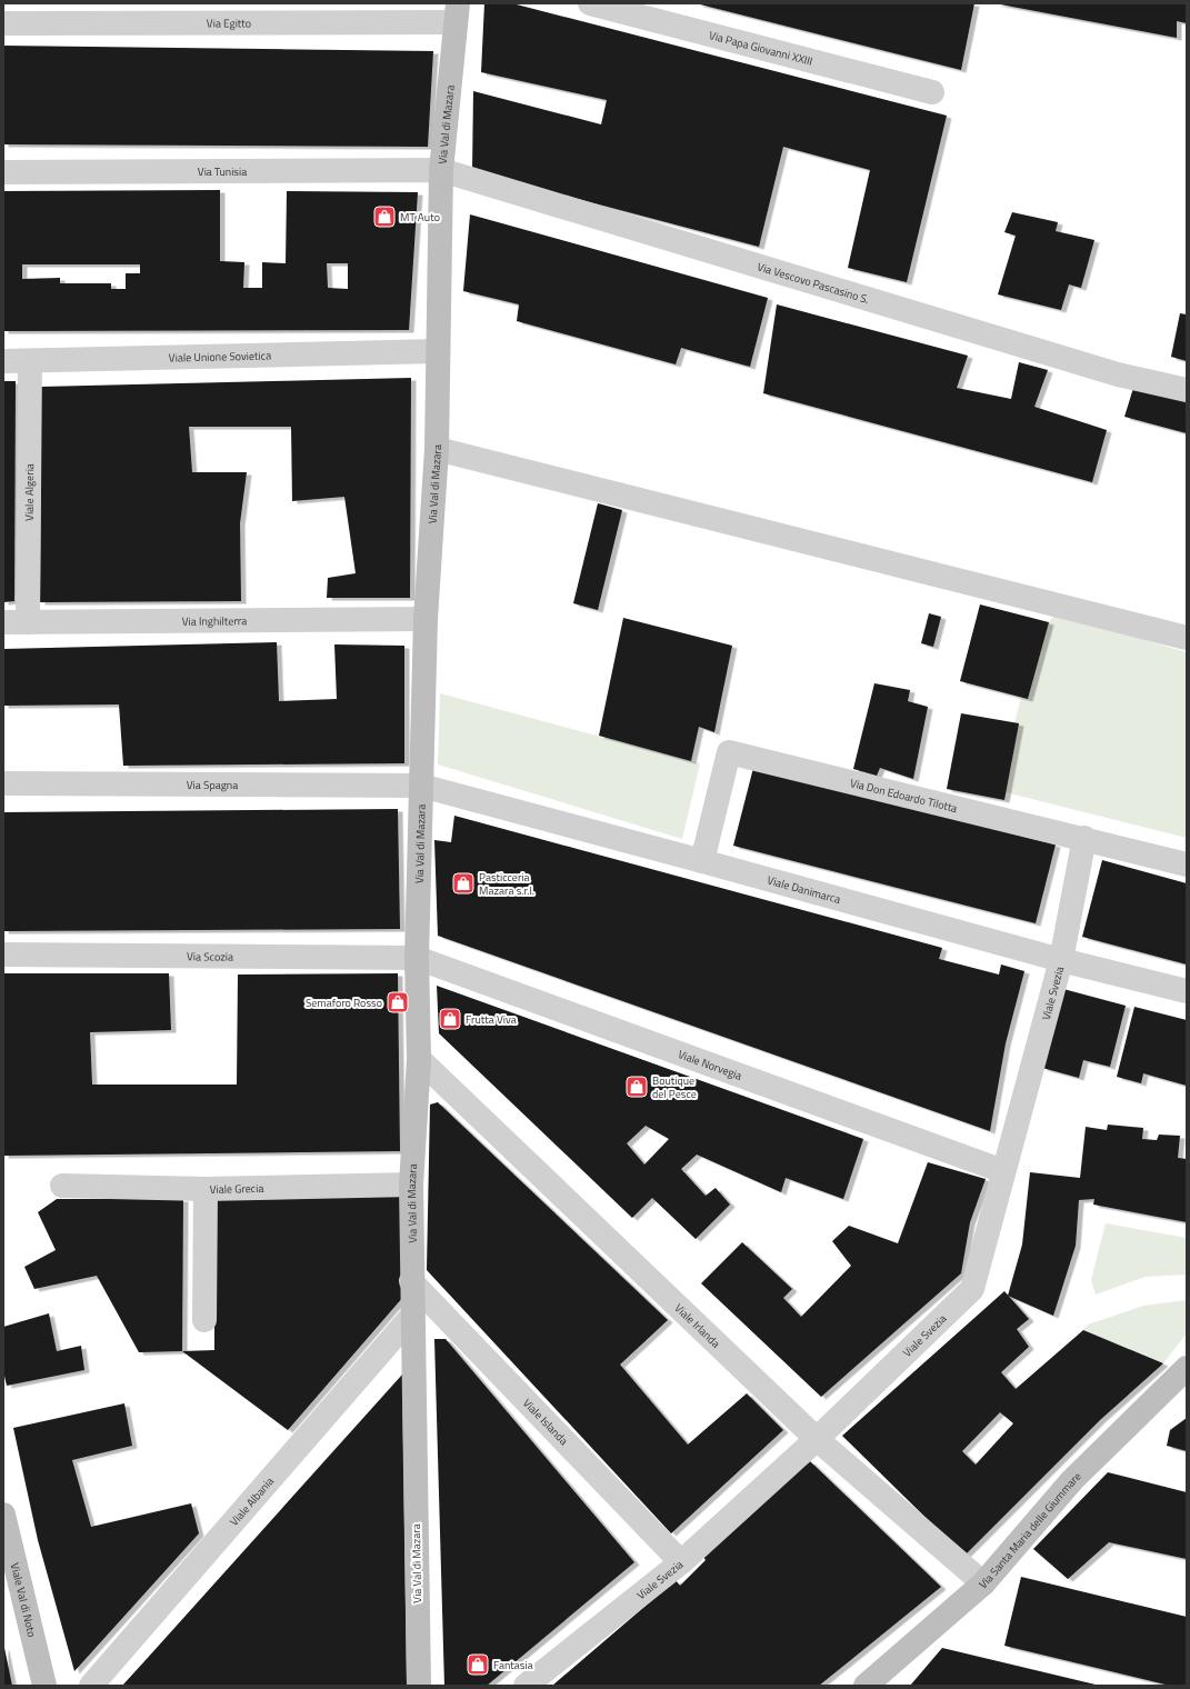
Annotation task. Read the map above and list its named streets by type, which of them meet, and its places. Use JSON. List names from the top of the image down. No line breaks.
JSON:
{"streets":{"street":["Via Egitto","Via Papa Giovanni XXIII","Via Val di Mazara","Via Tunisia","Via Vescovo Pascasino S.","Viale Unione Sovietica","Viale Algeria","Via Inghilterra","Via Spagna","Via Don Edoardo Tilotta","Viale Danimarca","Via Scozia","Viale Svezia","Viale Norvegia","Viale Grecia","Viale Irlanda","Viale Islanda","Viale Albania","Via Santa Maria delle Giummare","Viale Val di Noto"]},"crossings":[["Via Egitto","Via Val di Mazara"],["Via Val di Mazara","Via Tunisia"],["Via Val di Mazara","Via Vescovo Pascasino S."],["Via Val di Mazara","Viale Unione Sovietica"],["Via Val di Mazara","Via Inghilterra"],["Via Val di Mazara","Via Spagna"],["Via Val di Mazara","Viale Danimarca"],["Via Val di Mazara","Via Scozia"],["Via Val di Mazara","Viale Norvegia"],["Via Val di Mazara","Viale Grecia"],["Via Val di Mazara","Viale Irlanda"],["Via Val di Mazara","Viale Islanda"],["Via Val di Mazara","Viale Albania"],["Via Tunisia","Via Vescovo Pascasino S."],["Viale Unione Sovietica","Viale Algeria"],["Viale Algeria","Via Inghilterra"],["Via Spagna","Viale Danimarca"],["Via Don Edoardo Tilotta","Viale Danimarca"],["Via Don Edoardo Tilotta","Viale Svezia"],["Viale Danimarca","Viale Svezia"],["Via Scozia","Viale Norvegia"],["Viale Svezia","Viale Norvegia"],["Viale Svezia","Viale Irlanda"],["Viale Svezia","Viale Islanda"],["Viale Irlanda","Via Santa Maria delle Giummare"]],"places":{"shop":["MT Auto","Pasticceria Mazara s.r.l.","Semaforo Rosso","Frutta Viva","Boutique del Pesce","Fantasia"]}}
